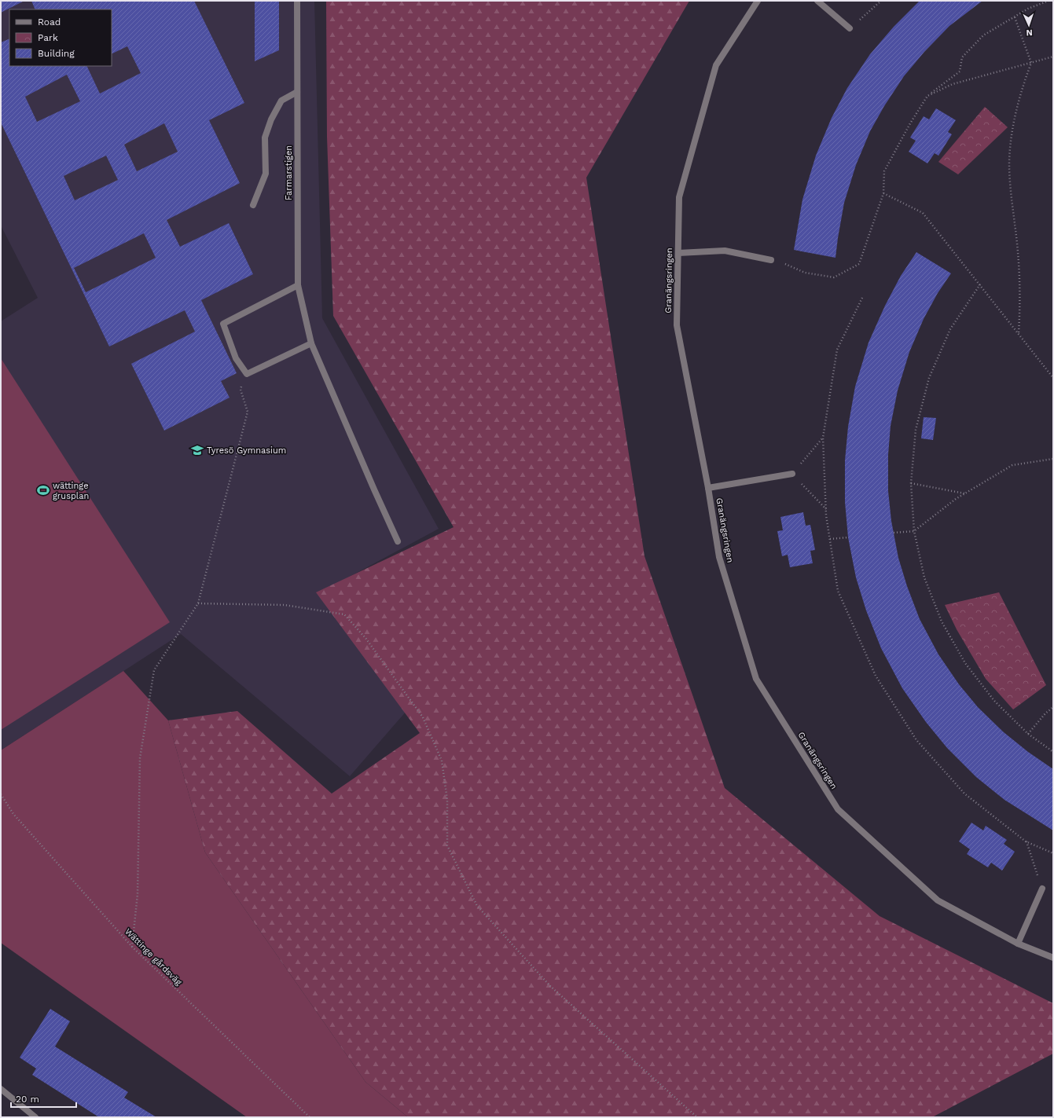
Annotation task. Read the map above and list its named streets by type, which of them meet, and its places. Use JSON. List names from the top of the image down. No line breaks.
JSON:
{"streets":{"street":["Farmarstigen","Granängsringen"],"path":["Wättinge gårdsväg"]},"places":{"school or university":["Tyresö Gymnasium"],"sports":["wättinge grusplan"]},"legend":["Road","Park","Building"],"scale_bar":"20 m","north":"bottom"}
